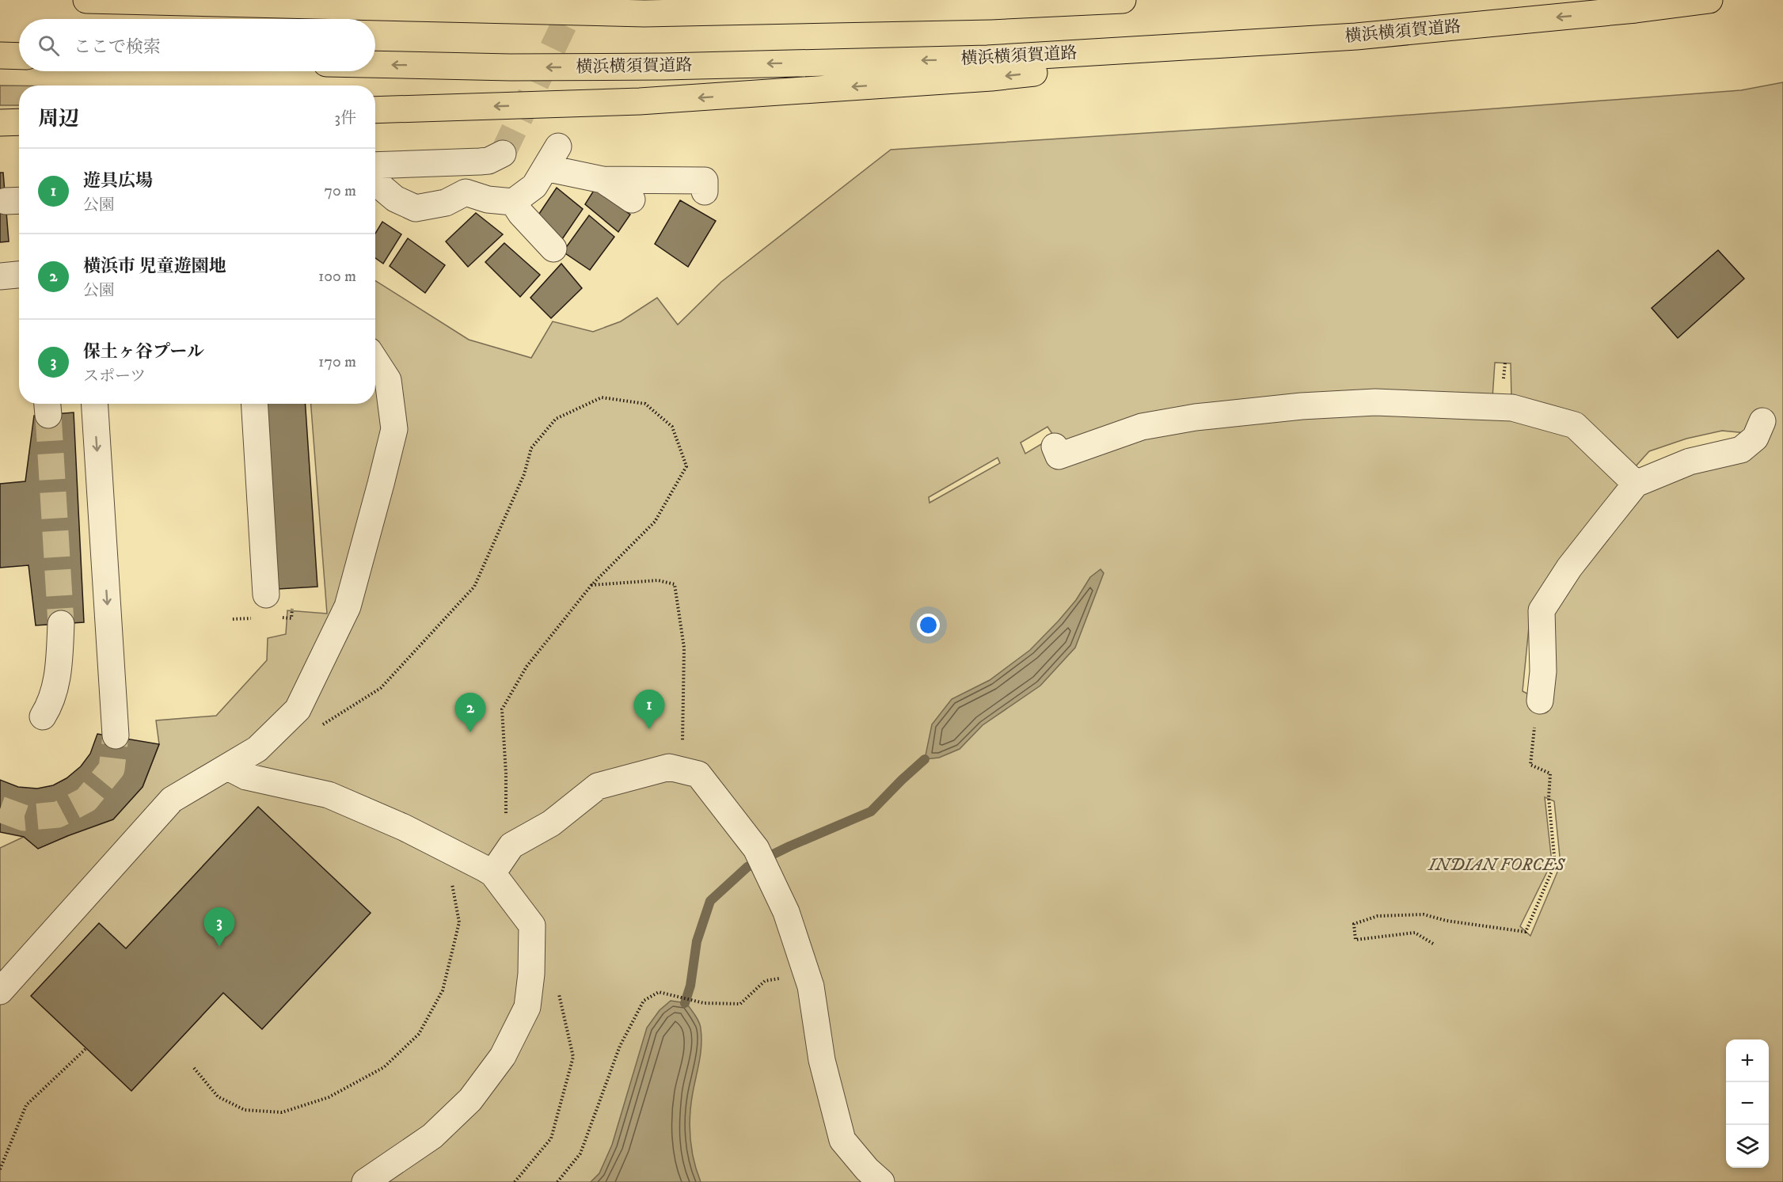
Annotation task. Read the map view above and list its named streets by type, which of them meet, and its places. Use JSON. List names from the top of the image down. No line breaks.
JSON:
{"streets":{"highway":["横浜横須賀道路"]},"parks":["INDIAN FORCES"],"page":{"search":"ここで検索","heading":["周辺","3件"],"list":[{"mark":"1","name":"遊具広場","note":"公園","value":"70 m"},{"mark":"2","name":"横浜市 児童遊園地","note":"公園","value":"100 m"},{"mark":"3","name":"保土ヶ谷プール","note":"スポーツ","value":"170 m"}],"pins":["1","2","3"],"map_buttons":["+","−"]}}
